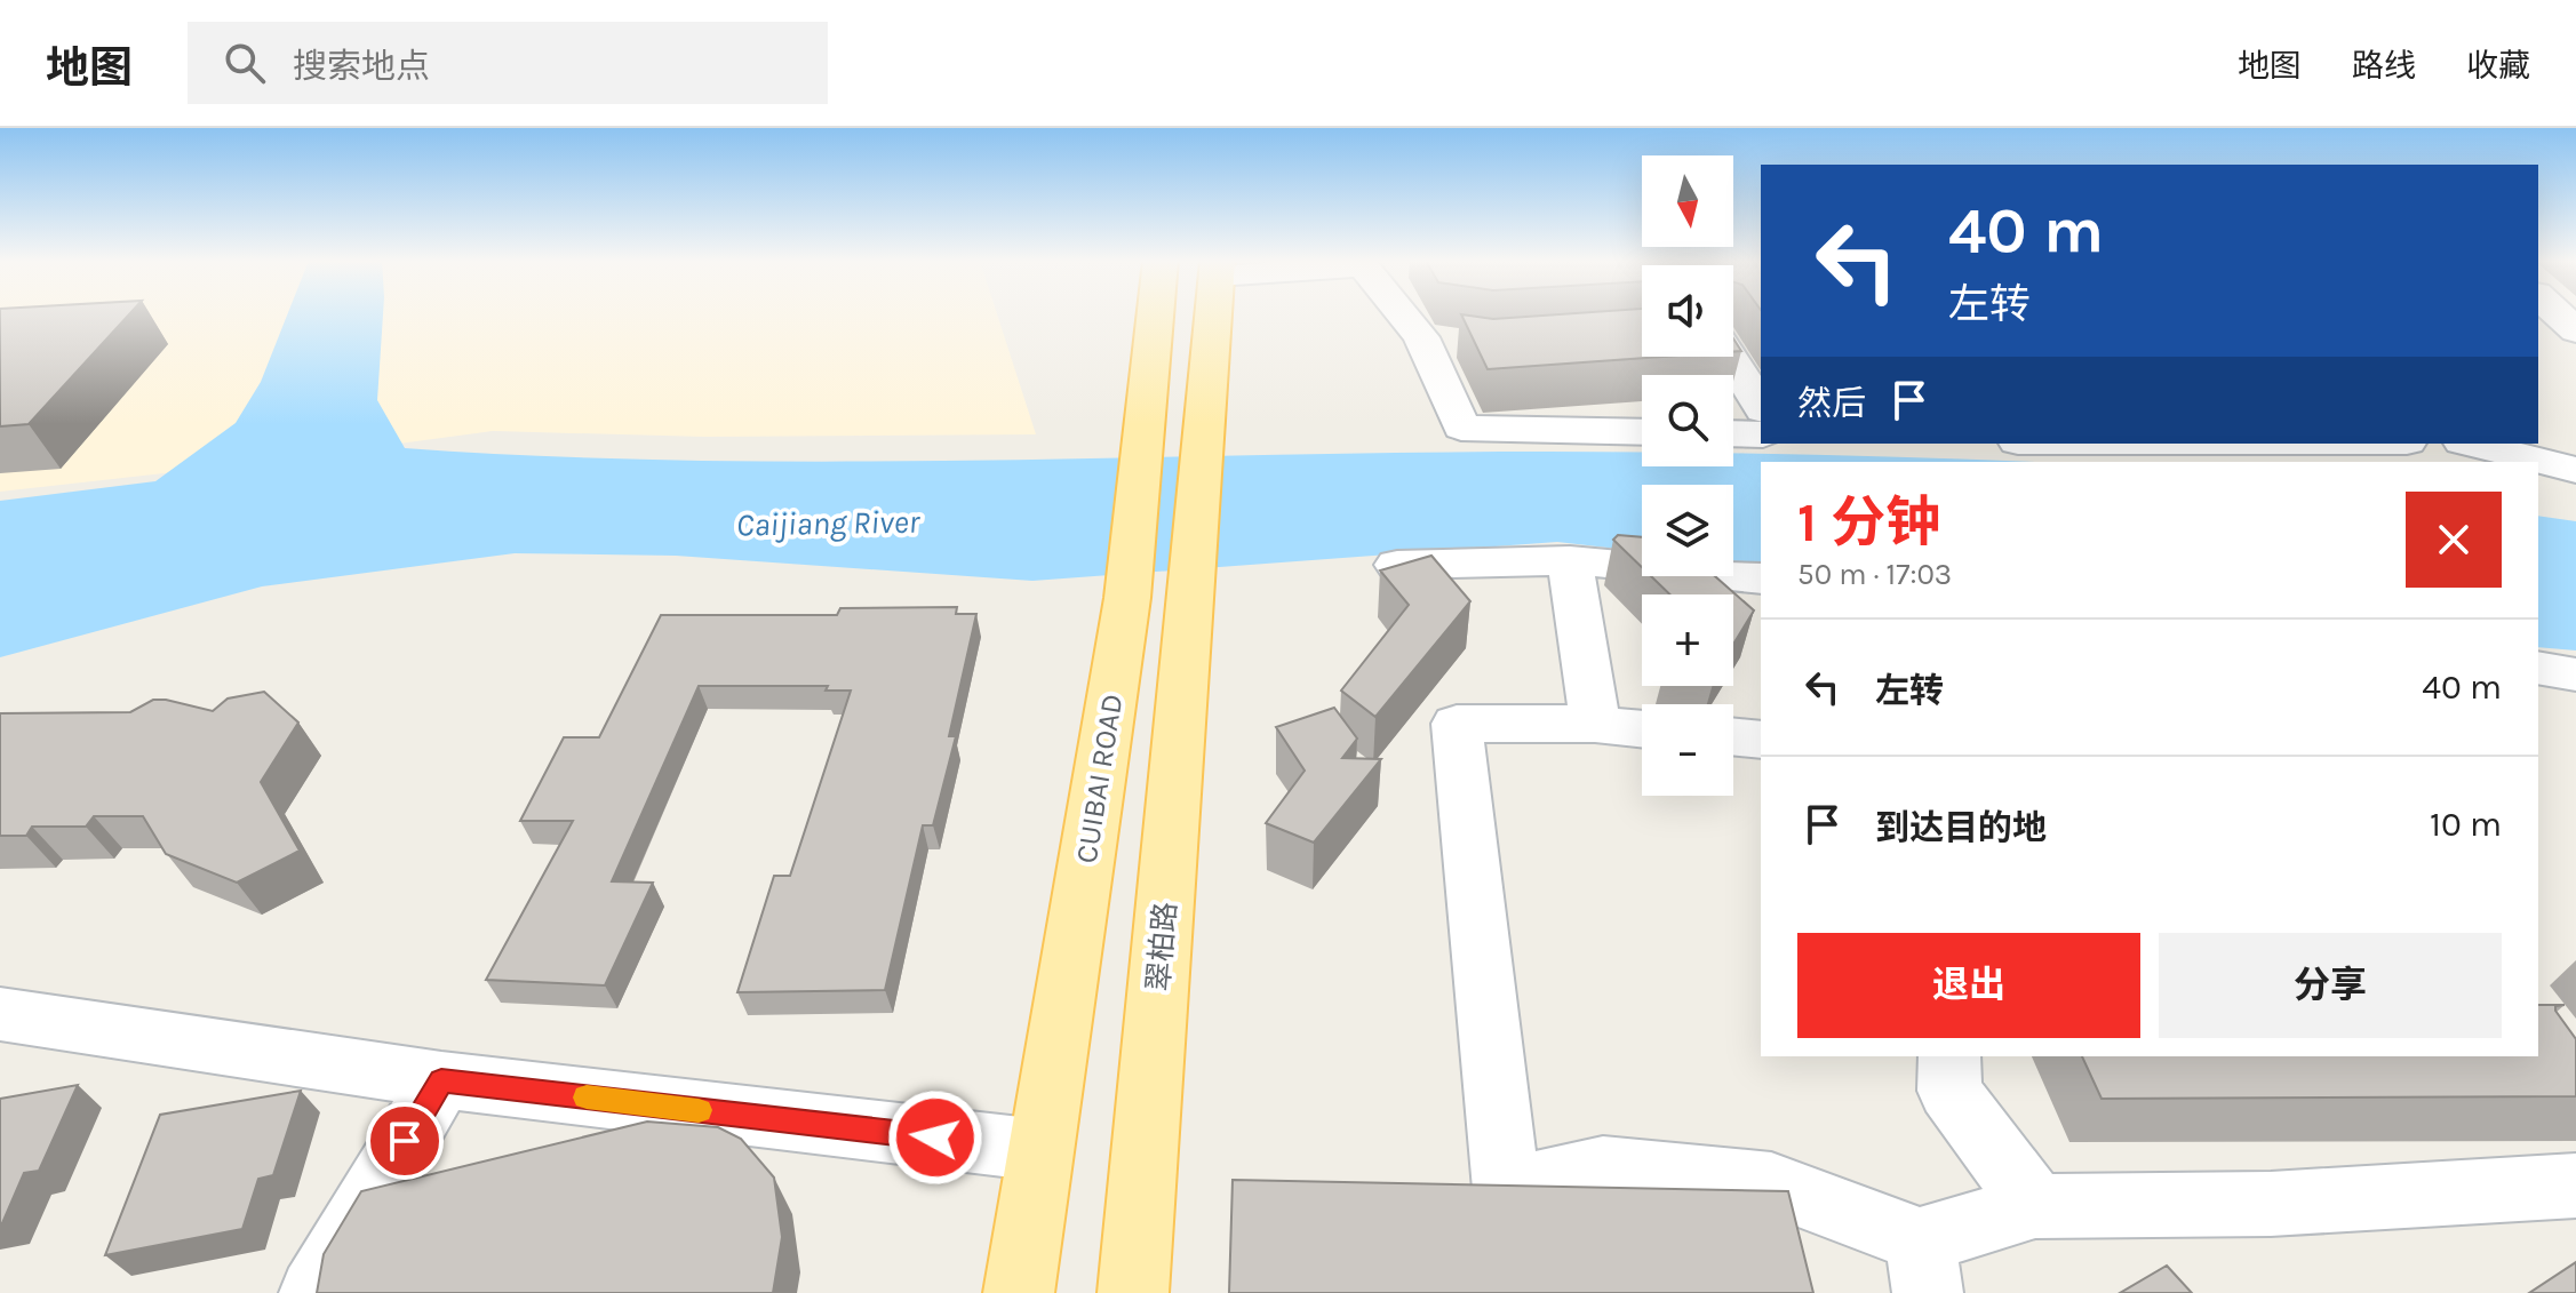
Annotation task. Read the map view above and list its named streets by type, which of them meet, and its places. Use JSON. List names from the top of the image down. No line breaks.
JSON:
{"streets":{"main road":["CUIBAI ROAD","翠柏路"]},"water":["Caijiang River"],"north":"bottom","page":{"header":"地图","search":"搜索地点","nav":["地图","路线","收藏"],"map_buttons":["+","−"],"turn":["40 m","左转"],"then":"然后","heading":["1 分钟","50 m · 17:03"],"list":[{"name":"左转","value":"40 m"},{"name":"到达目的地","value":"10 m"}],"buttons":["退出","分享"]}}
